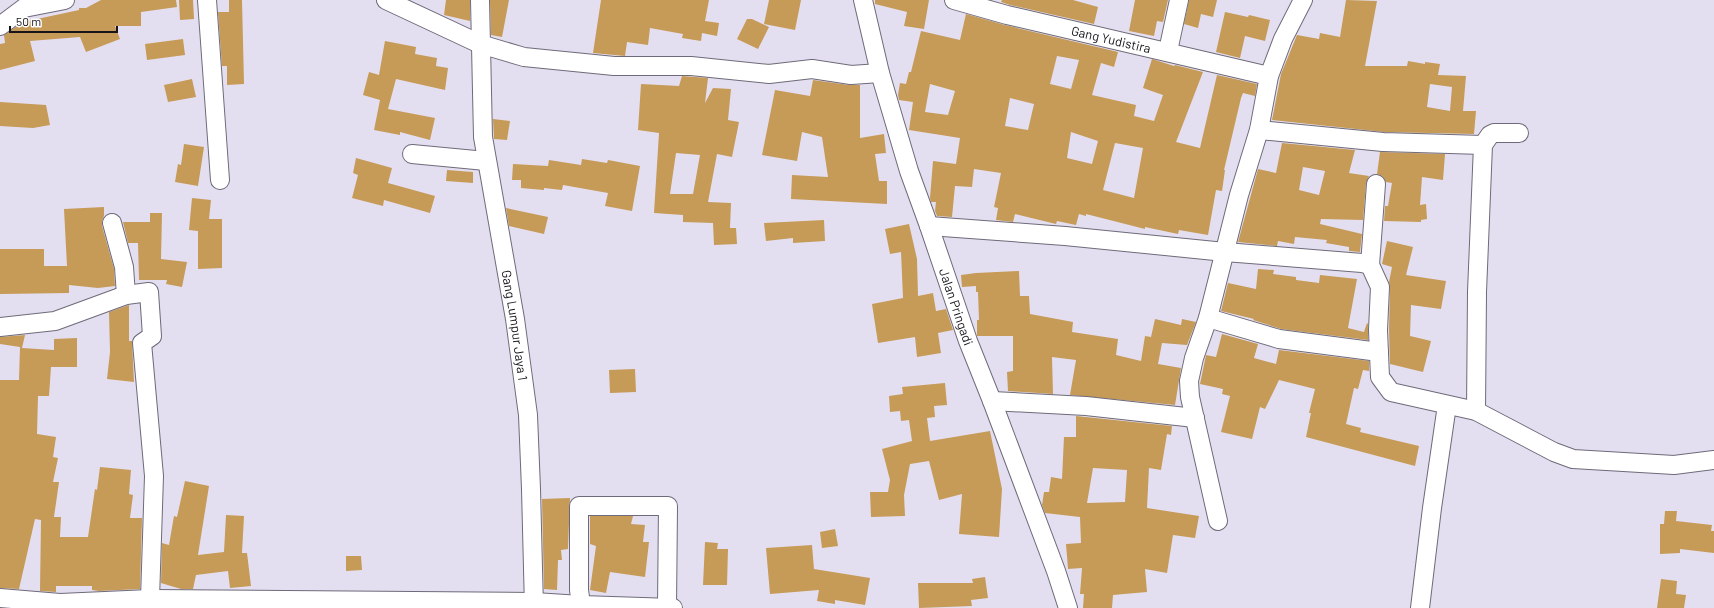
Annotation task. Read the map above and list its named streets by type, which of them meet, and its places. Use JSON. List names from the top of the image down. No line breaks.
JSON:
{"streets":{"street":["Gang Yudistira","Jalan Pringadi","Gang Lumpur Jaya 1"]},"scale_bar":"50 m"}
